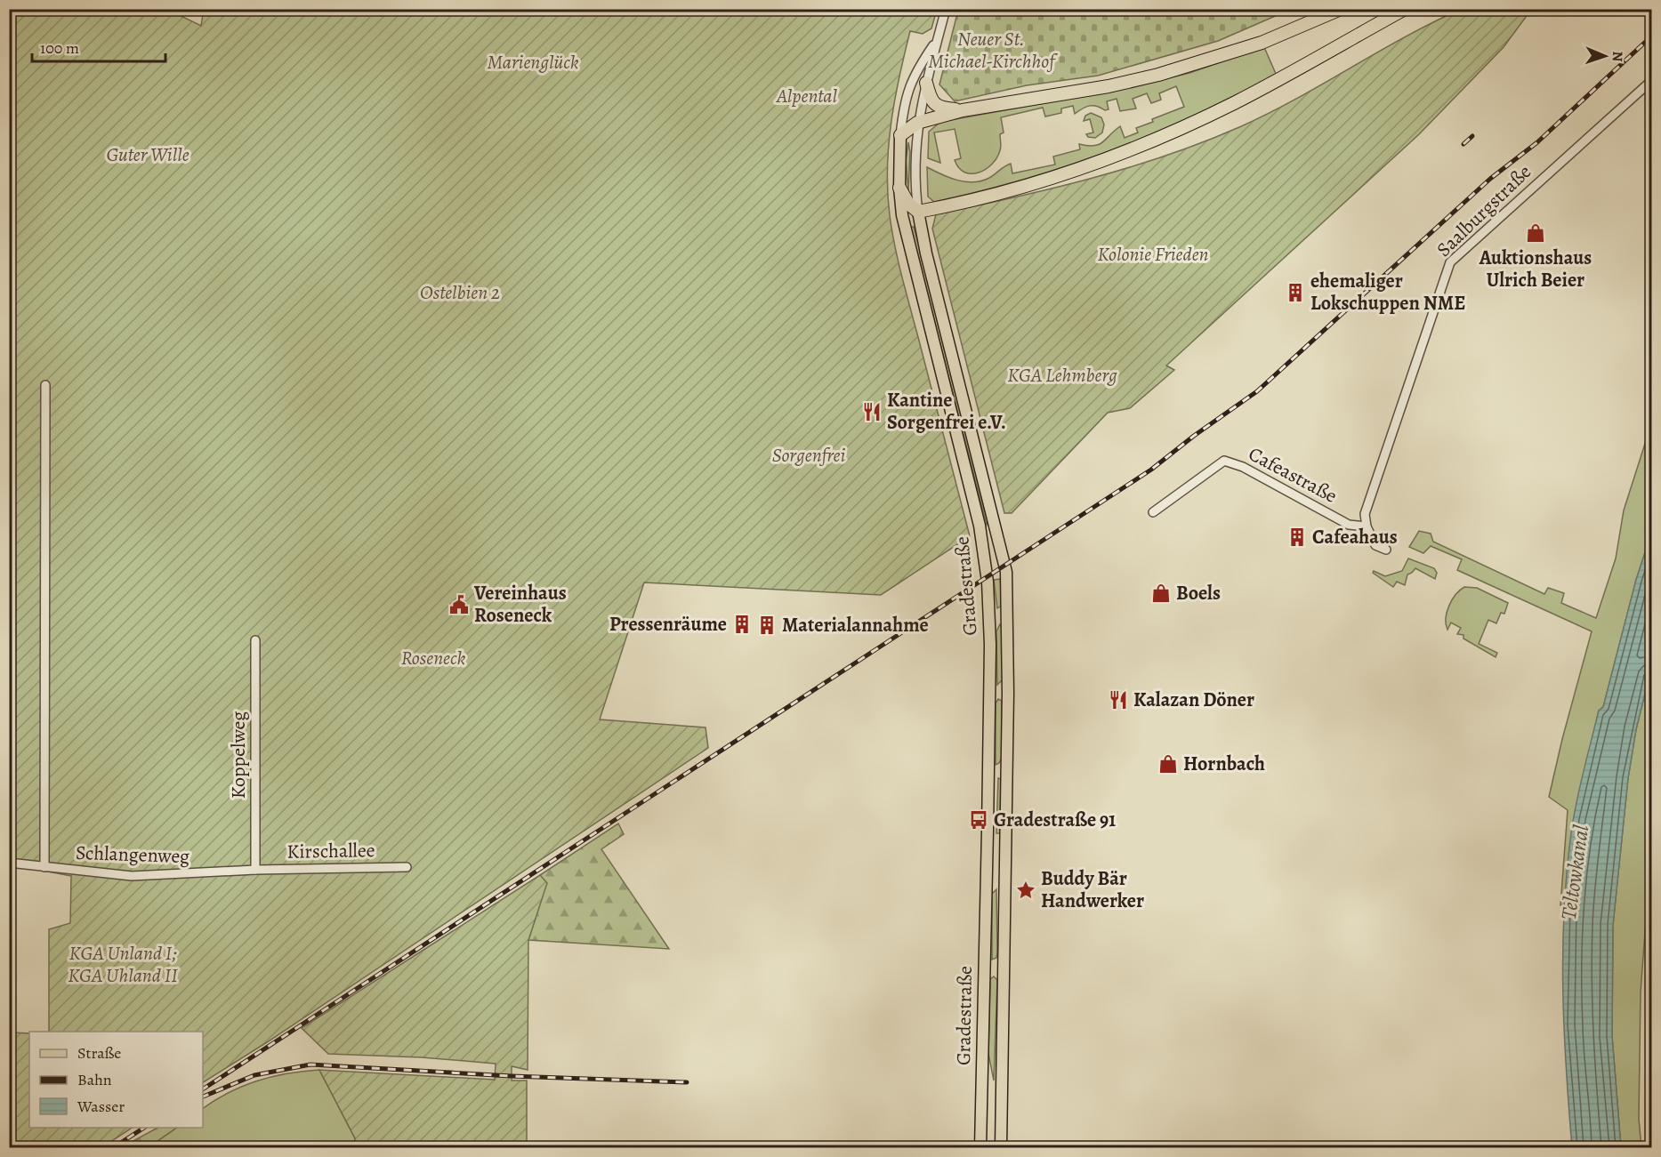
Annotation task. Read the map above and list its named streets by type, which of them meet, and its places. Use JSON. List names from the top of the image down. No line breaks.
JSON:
{"streets":{"main road":["Gradestraße"],"street":["Saalburgstraße","Cafeastraße","Koppelweg","Kirschallee","Schlangenweg"]},"crossings":[["Saalburgstraße","Cafeastraße"],["Koppelweg","Kirschallee"],["Koppelweg","Schlangenweg"],["Kirschallee","Schlangenweg"]],"water":["Teltowkanal"],"parks":["Neuer St. Michael-Kirchhof","Marienglück","Alpental","Guter Wille","Kolonie Frieden","Ostelbien 2","KGA Lehmberg","Sorgenfrei","Roseneck","KGA Unland I; KGA Uhland II"],"places":{"shop":["Auktionshaus Ulrich Beier","Boels","Hornbach"],"building":["ehemaliger Lokschuppen NME","Cafeahaus","Pressenräume","Materialannahme"],"restaurant":["Kantine Sorgenfrei e.V.","Kalazan Döner"],"public building":["Vereinhaus Roseneck"],"bus stop":["Gradestraße 91"],"place":["Buddy Bär Handwerker"]},"legend":["Straße","Bahn","Wasser"],"scale_bar":"100 m","north":"right"}
